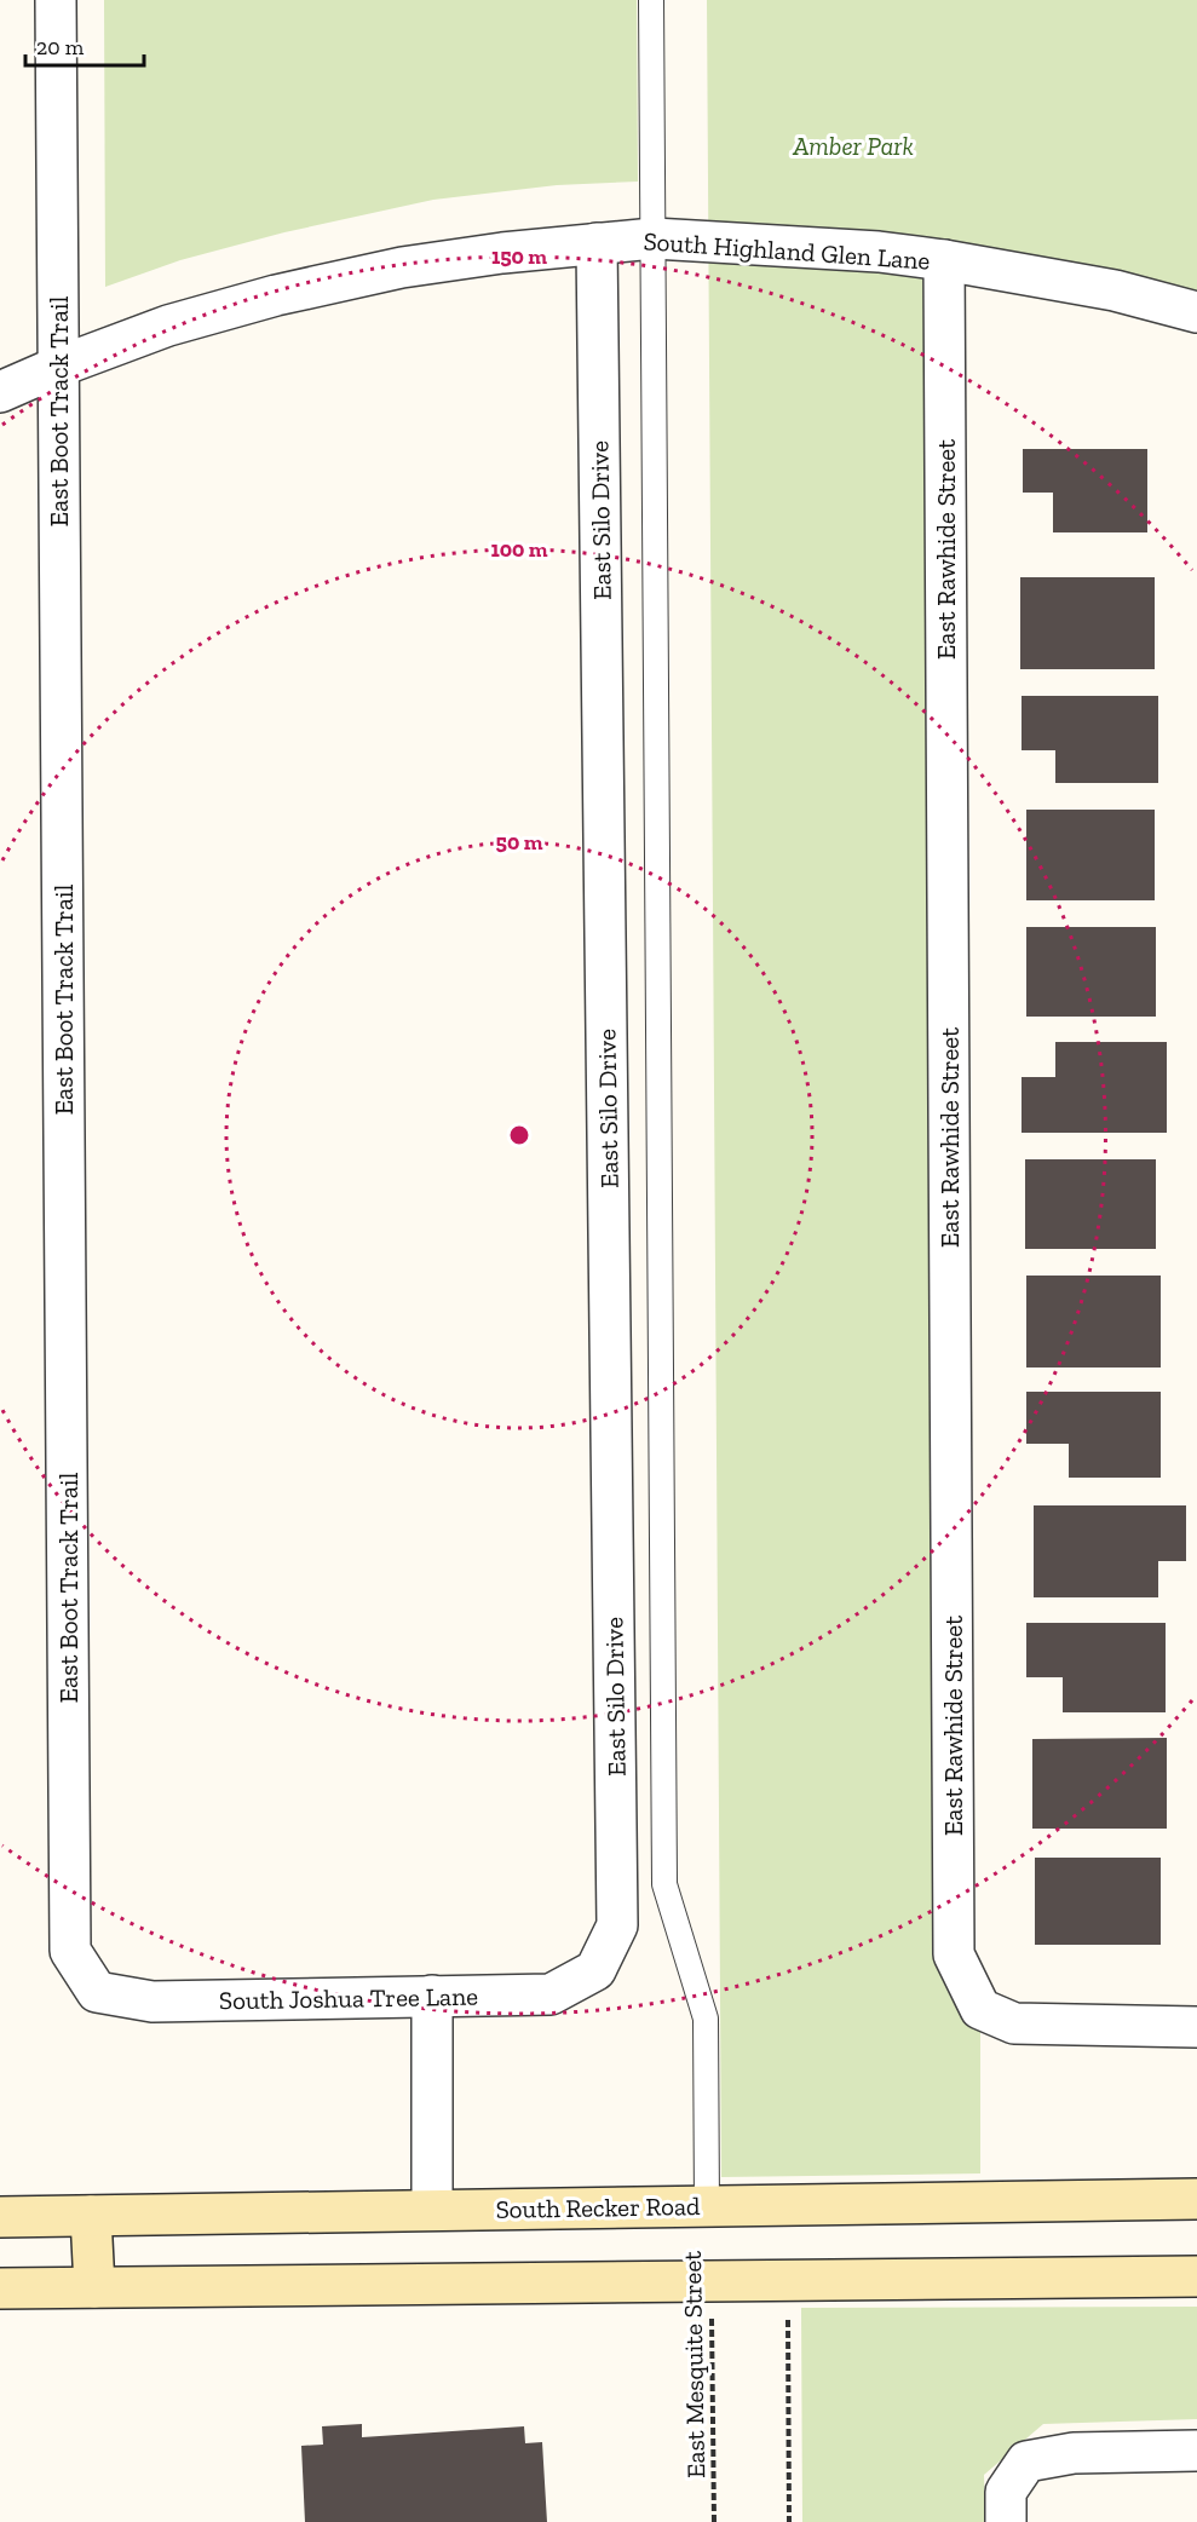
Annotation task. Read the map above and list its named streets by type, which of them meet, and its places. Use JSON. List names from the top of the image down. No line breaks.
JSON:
{"streets":{"main road":["South Recker Road"],"street":["South Highland Glen Lane","East Boot Track Trail","East Silo Drive","East Rawhide Street","South Joshua Tree Lane"],"path":["East Mesquite Street"]},"crossings":[["South Highland Glen Lane","East Boot Track Trail"],["South Highland Glen Lane","East Silo Drive"],["South Highland Glen Lane","East Rawhide Street"],["East Boot Track Trail","South Joshua Tree Lane"],["East Silo Drive","South Joshua Tree Lane"]],"parks":["Amber Park"],"scale_bar":"20 m","rings":["150 m","100 m","50 m"]}
